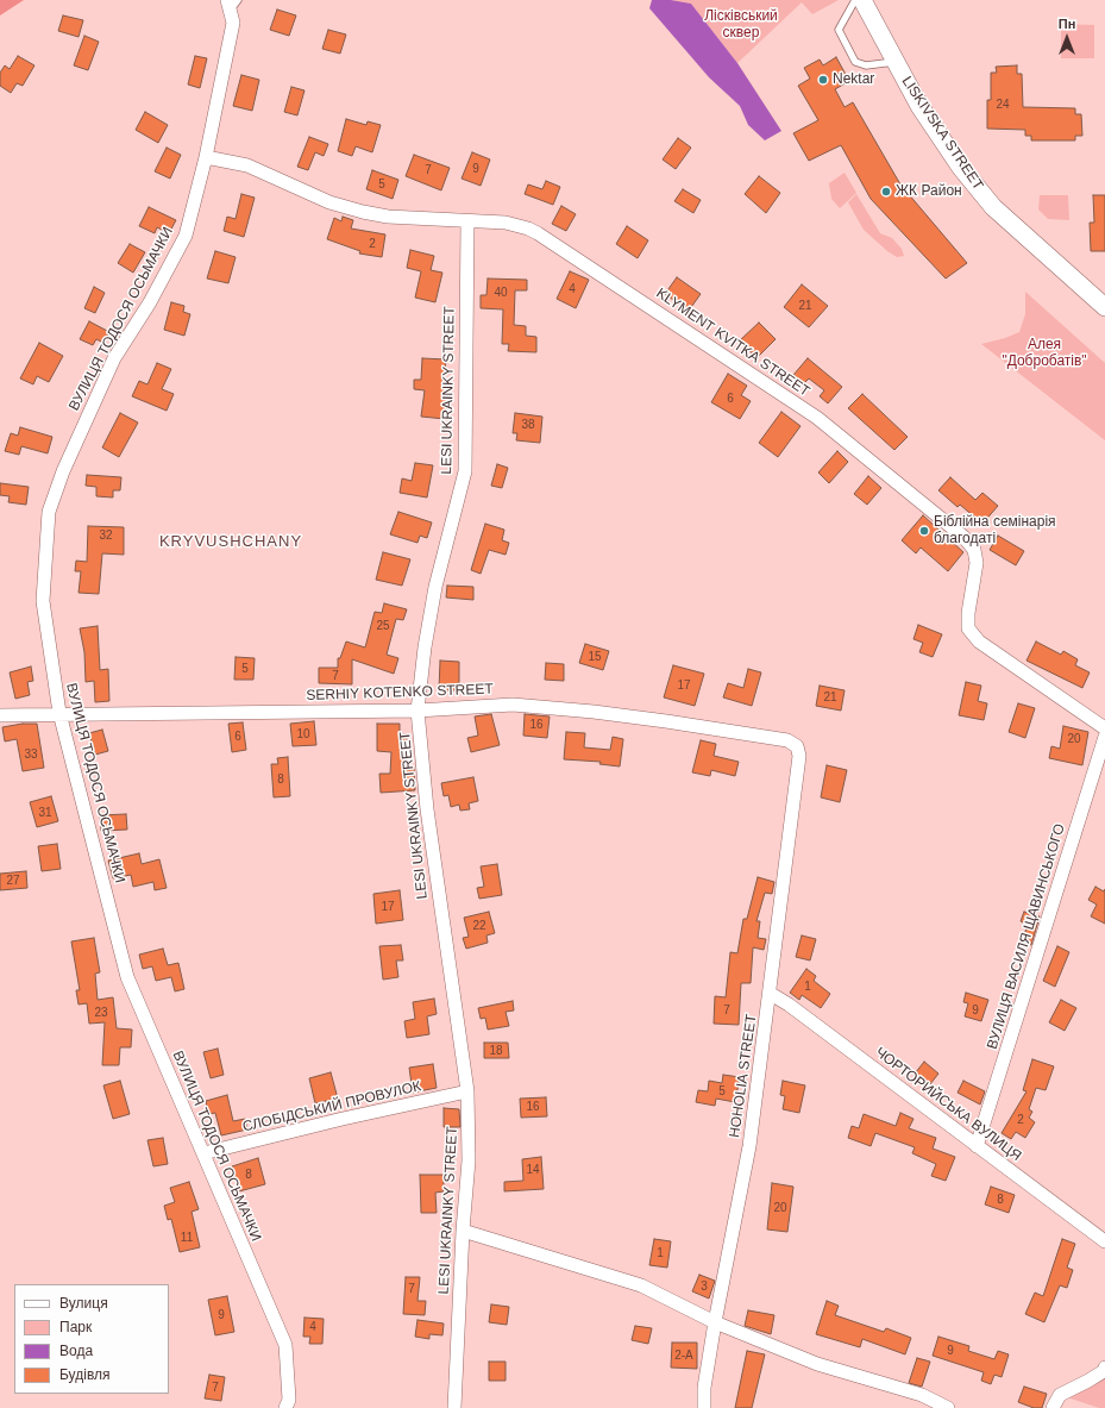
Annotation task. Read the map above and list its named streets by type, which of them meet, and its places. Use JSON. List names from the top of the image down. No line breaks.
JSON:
{"streets":{"street":["LISKIVSKA STREET","ВУЛИЦЯ ТОДОСЯ ОСЬМАЧКИ","KLYMENT KVITKA STREET","LESI UKRAINKY STREET","SERHIY KOTENKO STREET","ВУЛИЦЯ ВАСИЛЯ ЩАВИНСЬКОГО","HOHOLIA STREET","ЧОРТОРИЙСЬКА ВУЛИЦЯ","СЛОБІДСЬКИЙ ПРОВУЛОК"]},"crossings":[["ВУЛИЦЯ ТОДОСЯ ОСЬМАЧКИ","KLYMENT KVITKA STREET"],["ВУЛИЦЯ ТОДОСЯ ОСЬМАЧКИ","SERHIY KOTENKO STREET"],["ВУЛИЦЯ ТОДОСЯ ОСЬМАЧКИ","СЛОБІДСЬКИЙ ПРОВУЛОК"],["KLYMENT KVITKA STREET","LESI UKRAINKY STREET"],["LESI UKRAINKY STREET","SERHIY KOTENKO STREET"],["LESI UKRAINKY STREET","СЛОБІДСЬКИЙ ПРОВУЛОК"],["SERHIY KOTENKO STREET","HOHOLIA STREET"],["ВУЛИЦЯ ВАСИЛЯ ЩАВИНСЬКОГО","ЧОРТОРИЙСЬКА ВУЛИЦЯ"],["HOHOLIA STREET","ЧОРТОРИЙСЬКА ВУЛИЦЯ"]],"districts":["KRYVUSHCHANY"],"parks":["Лісківський сквер","Алея \"Добробатів\""],"places":["Nektar","ЖК Район","Біблійна семінарія благодаті"],"house_numbers":["24","9","7","5","2","4","40","21","6","38","32","25","15","5","7","17","21","16","10","6","20","33","8","31","27","17","22","1","7","9","23","18","5","16","2","14","8","8","20","11","1","3","7","9","4","9","2-А","7"],"legend":["Вулиця","Парк","Вода","Будівля"],"north":"top"}
